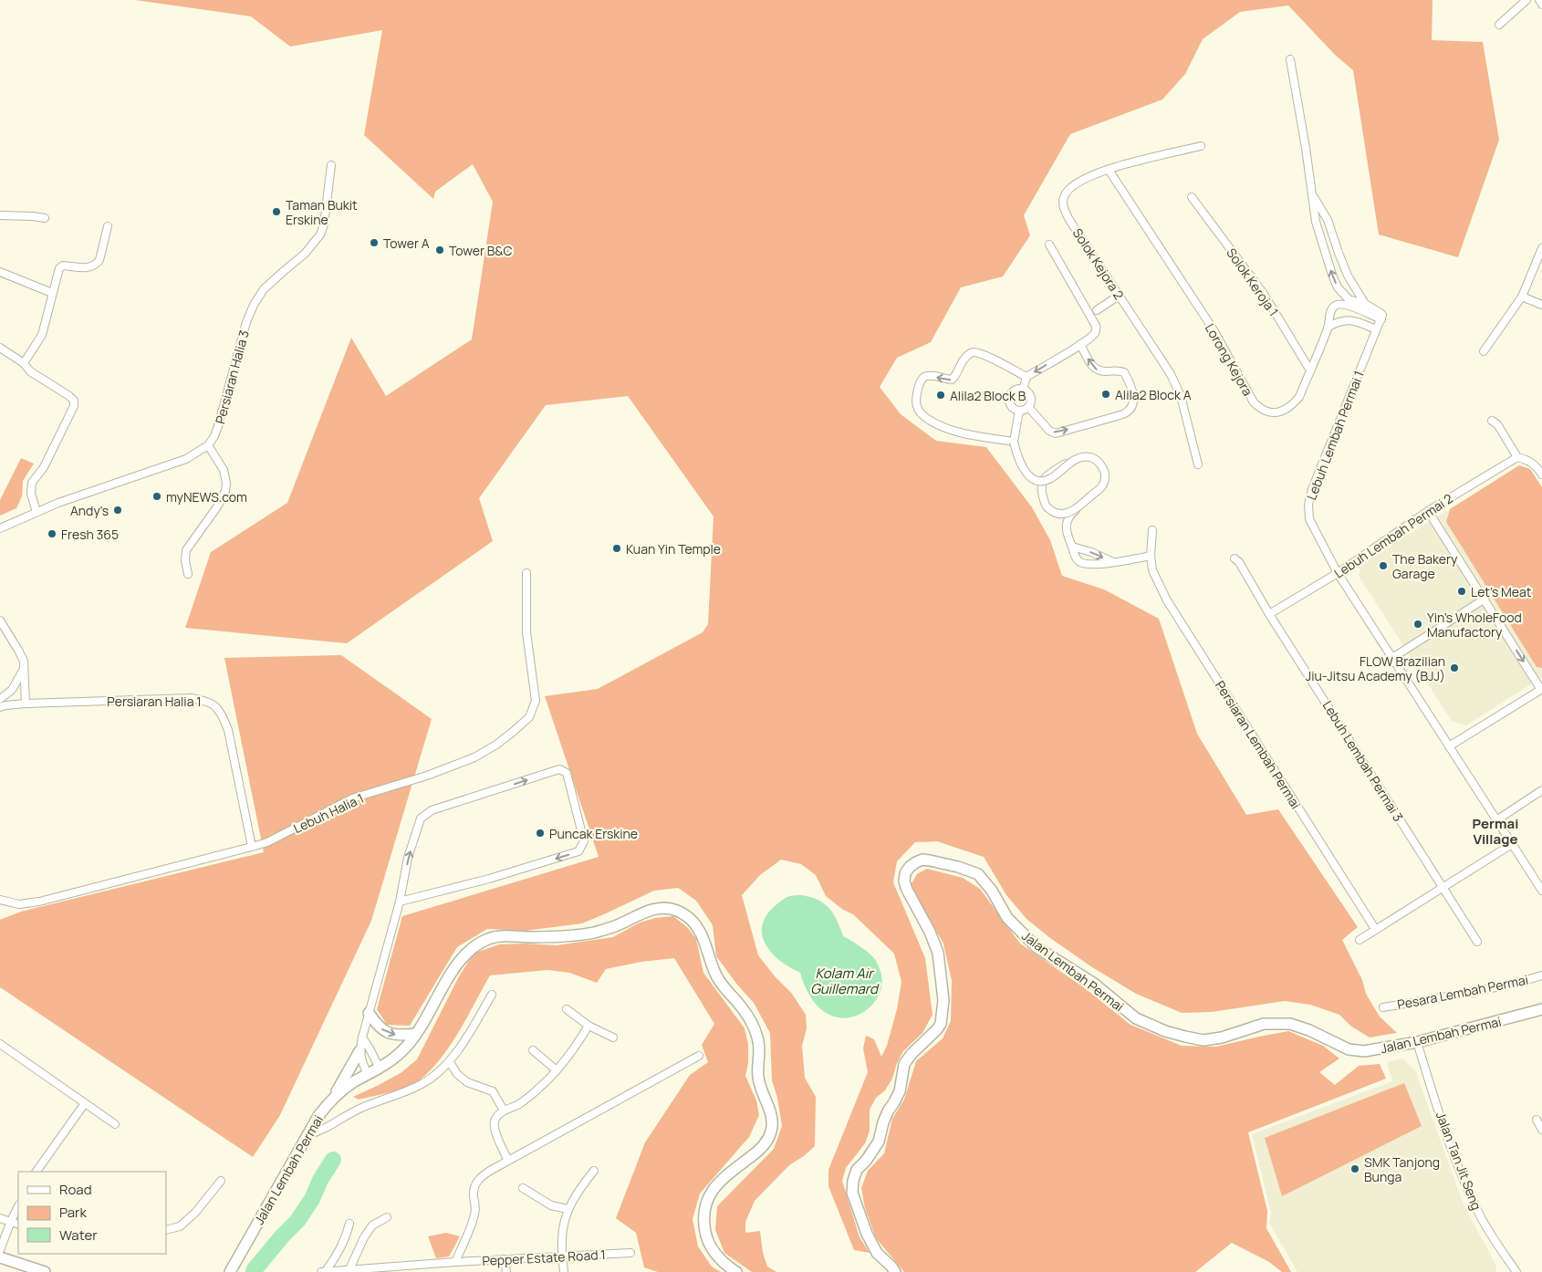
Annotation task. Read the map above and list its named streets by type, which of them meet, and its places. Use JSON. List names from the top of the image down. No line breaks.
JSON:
{"streets":{"main road":["Jalan Lembah Permai"],"street":["Solok Kejora 2","Solok Keroja 1","Lorong Kejora","Persiaran Halia 3","Lebuh Lembah Permai 1","Lebuh Lembah Permai 2","Persiaran Halia 1","Persiaran Lembah Permai","Lebuh Lembah Permai 3","Lebuh Halia 1","Pesara Lembah Permai","Jalan Tan Jit Seng","Pepper Estate Road 1"]},"crossings":[["Solok Kejora 2","Lorong Kejora"],["Solok Keroja 1","Lorong Kejora"],["Lorong Kejora","Lebuh Lembah Permai 1"],["Lebuh Lembah Permai 1","Lebuh Lembah Permai 2"],["Lebuh Lembah Permai 2","Lebuh Lembah Permai 3"],["Persiaran Halia 1","Lebuh Halia 1"],["Jalan Lembah Permai","Jalan Tan Jit Seng"]],"districts":["Permai Village"],"water":["Kolam Air Guillemard"],"places":["Taman Bukit Erskine","Tower A","Tower B&C","Alila2 Block A","Alila2 Block B","myNEWS.com","Andy's","Fresh 365","Kuan Yin Temple","The Bakery Garage","Let's Meat","Yin's WholeFood Manufactory","FLOW Brazilian Jiu-Jitsu Academy (BJJ)","Puncak Erskine","SMK Tanjong Bunga"],"legend":["Road","Park","Water"]}
